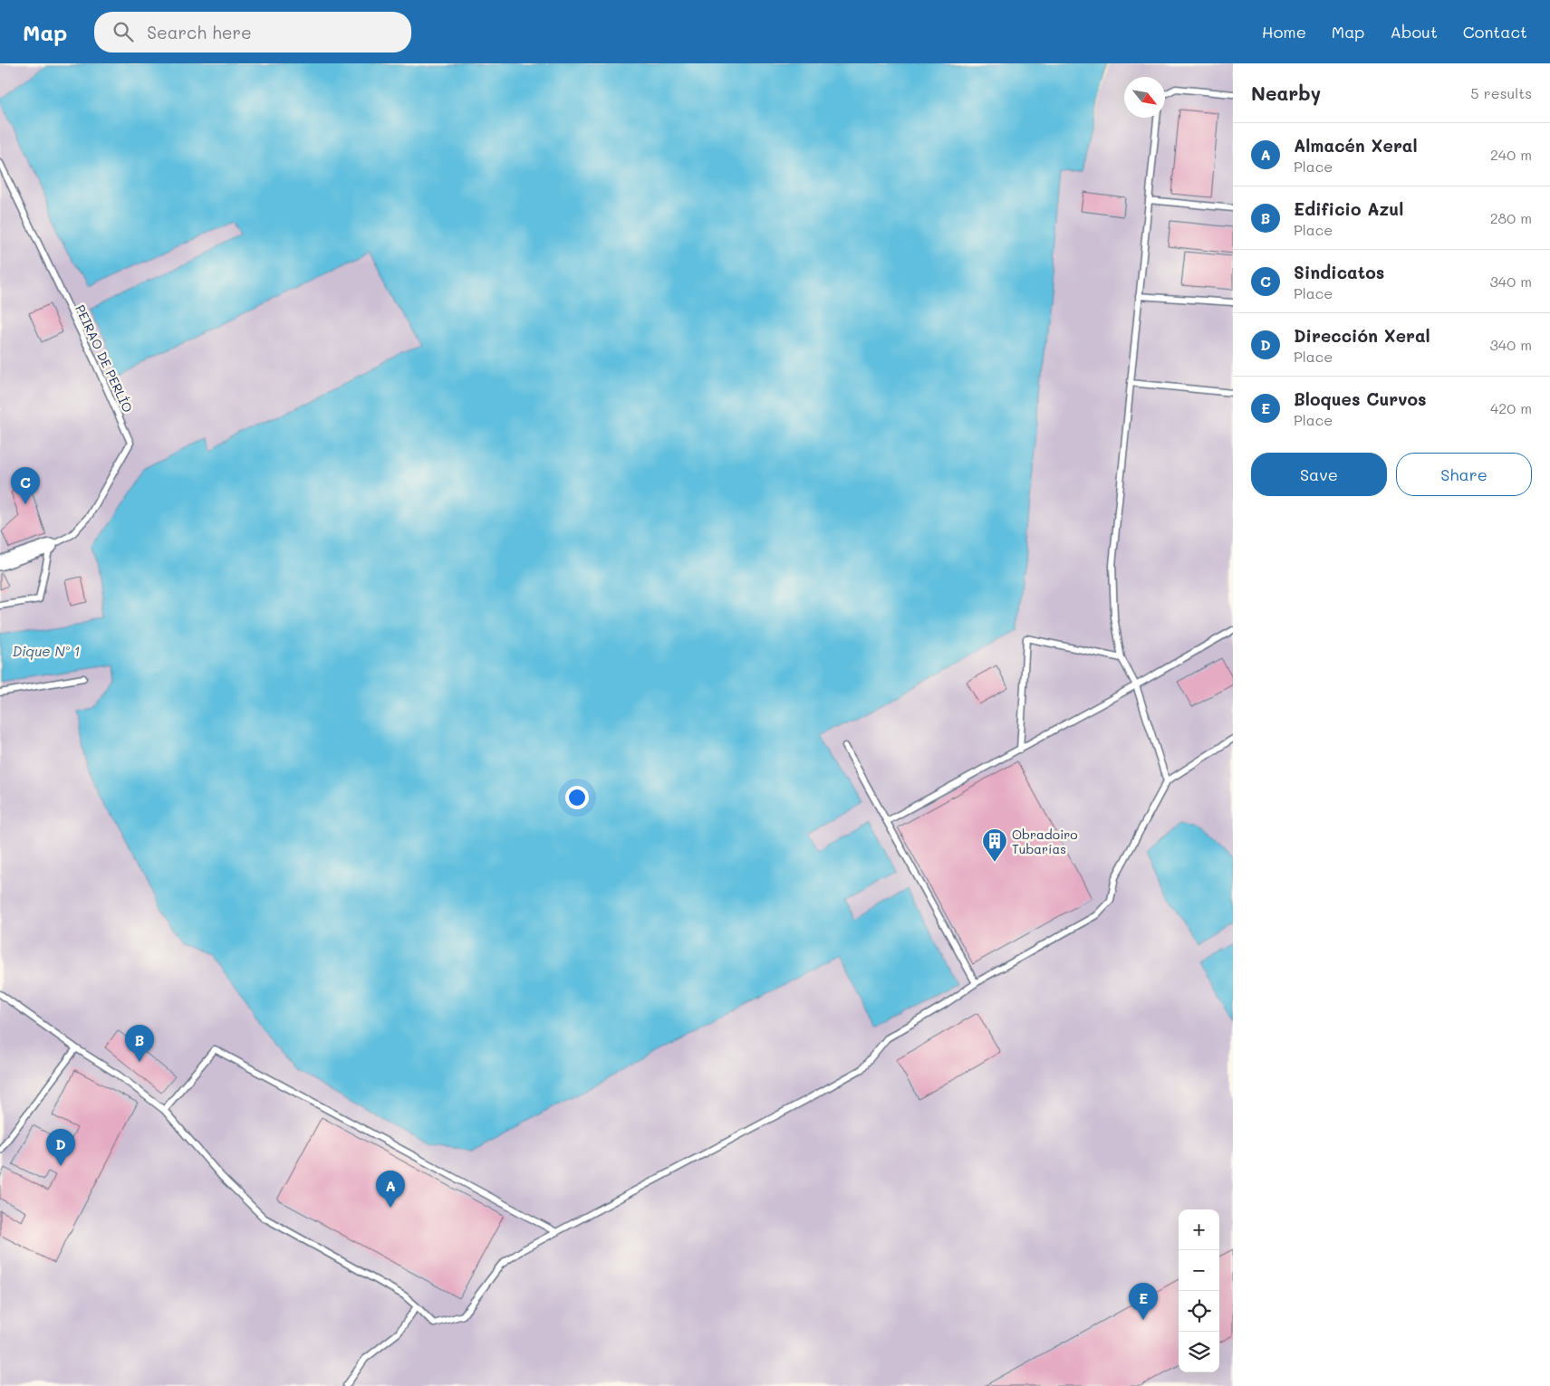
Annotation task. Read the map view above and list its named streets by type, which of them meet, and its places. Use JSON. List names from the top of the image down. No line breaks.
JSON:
{"streets":{"lane":["PEIRAO DE PERLÍO"]},"water":["Dique Nº 1"],"places":{"building":["Obradoiro Tubarías"]},"north":"bottom right","page":{"header":"Map","search":"Search here","nav":["Home","Map","About","Contact"],"heading":["Nearby","5 results"],"list":[{"mark":"A","name":"Almacén Xeral","note":"Place","value":"240 m"},{"mark":"B","name":"Edificio Azul","note":"Place","value":"280 m"},{"mark":"C","name":"Sindicatos","note":"Place","value":"340 m"},{"mark":"D","name":"Dirección Xeral","note":"Place","value":"340 m"},{"mark":"E","name":"Bloques Curvos","note":"Place","value":"420 m"}],"buttons":["Save","Share"],"pins":["C","B","D","A","E"],"map_buttons":["+","−"]}}
